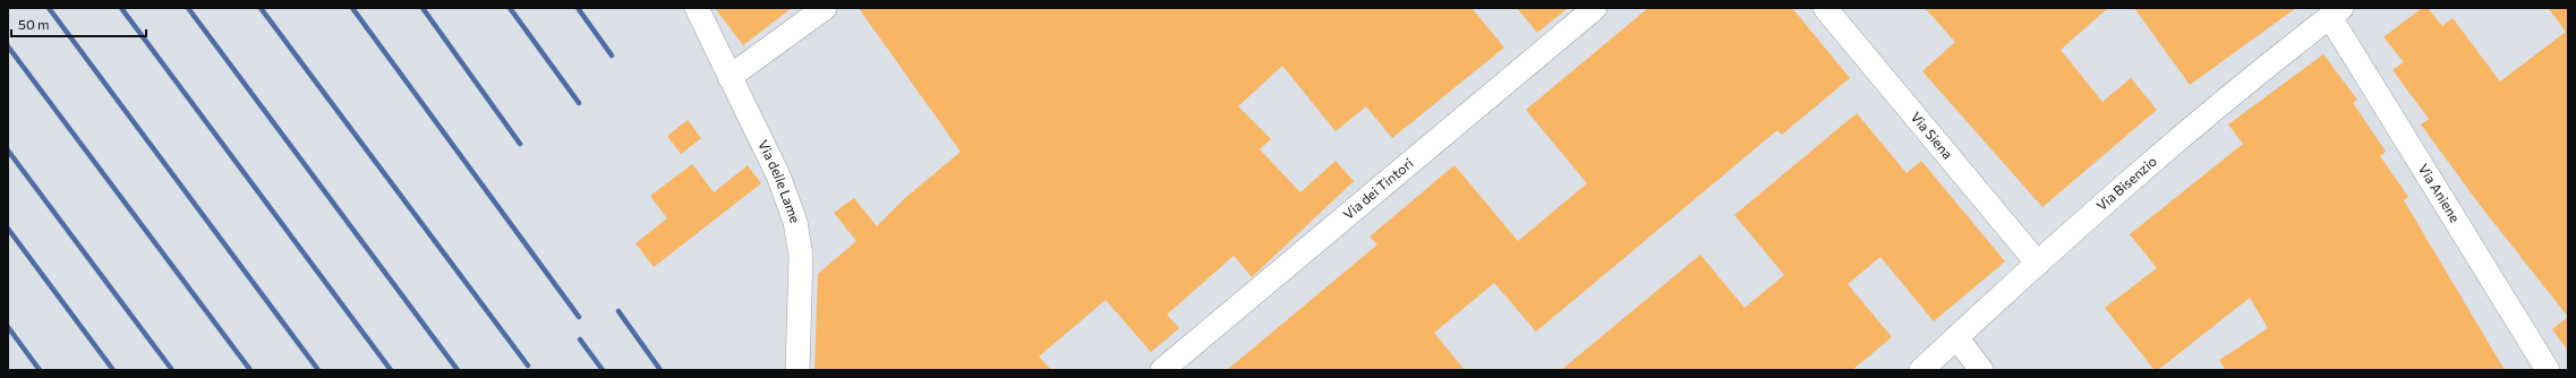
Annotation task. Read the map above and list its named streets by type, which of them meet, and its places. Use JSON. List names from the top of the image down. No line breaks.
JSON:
{"streets":{"street":["Via Siena","Via delle Lame","Via Bisenzio","Via dei Tintori","Via Aniene"]},"crossings":[["Via Siena","Via Bisenzio"],["Via Bisenzio","Via Aniene"]],"scale_bar":"50 m"}
